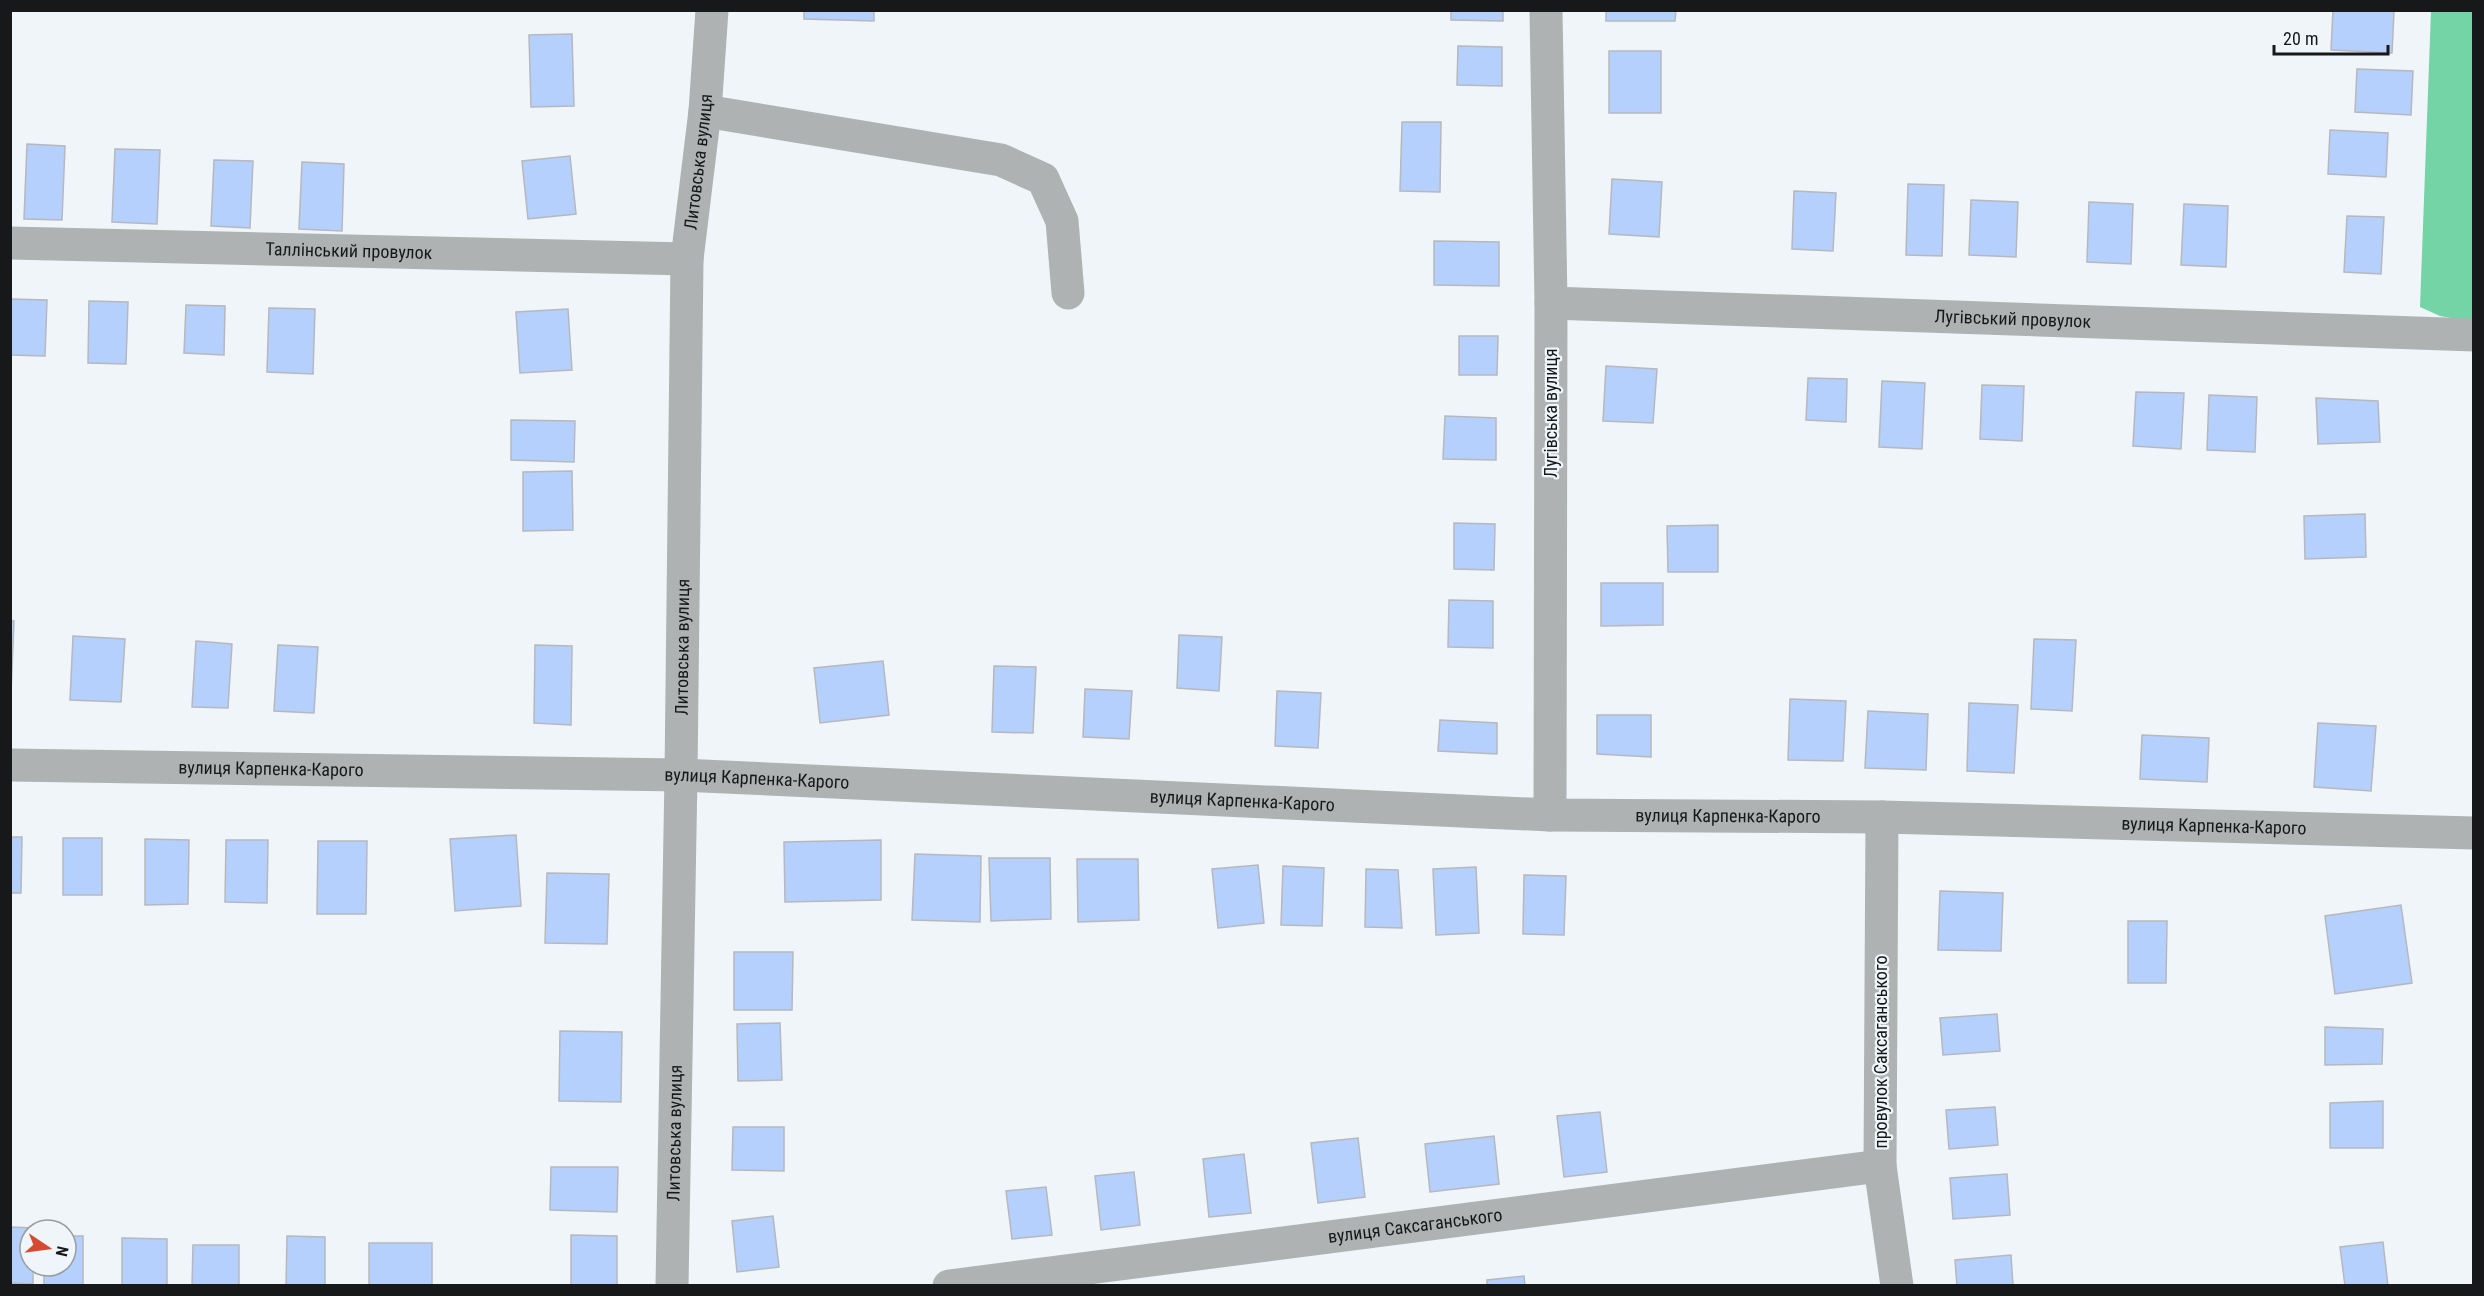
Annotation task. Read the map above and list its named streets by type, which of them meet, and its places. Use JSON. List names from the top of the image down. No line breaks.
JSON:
{"streets":{"street":["Литовська вулиця","Таллінський провулок","Лугівський провулок","Лугівська вулиця","вулиця Карпенка-Карого","провулок Саксаганського","вулиця Саксаганського"]},"crossings":[["Литовська вулиця","Таллінський провулок"],["Литовська вулиця","вулиця Карпенка-Карого"],["Лугівський провулок","Лугівська вулиця"],["Лугівська вулиця","вулиця Карпенка-Карого"],["вулиця Карпенка-Карого","провулок Саксаганського"],["провулок Саксаганського","вулиця Саксаганського"]],"scale_bar":"20 m","north":"right"}
